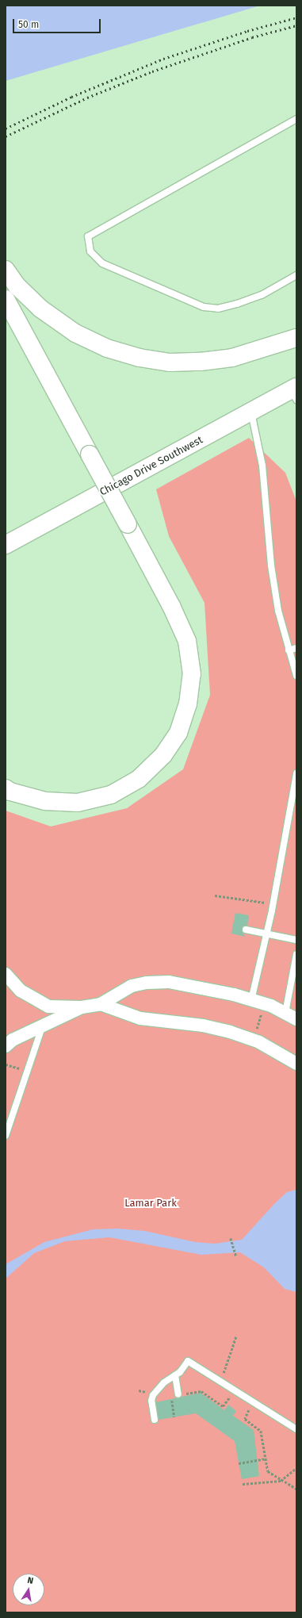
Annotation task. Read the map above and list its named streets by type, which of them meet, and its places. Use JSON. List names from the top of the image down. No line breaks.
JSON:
{"streets":{"main road":["Chicago Drive Southwest"]},"parks":["Lamar Park"],"scale_bar":"50 m","north":"top"}
